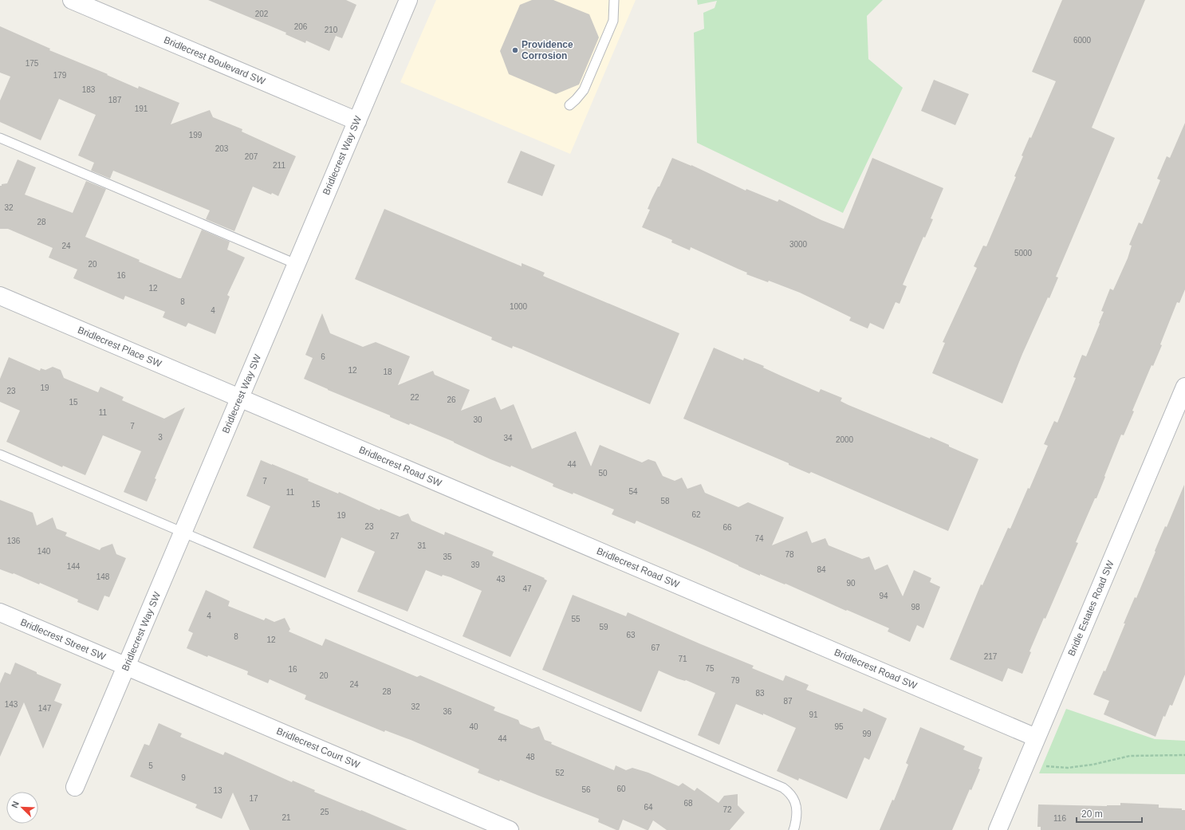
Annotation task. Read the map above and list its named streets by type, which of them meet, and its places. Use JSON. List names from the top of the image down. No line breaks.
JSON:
{"streets":{"street":["Bridlecrest Boulevard SW","Bridlecrest Way SW","Bridlecrest Place SW","Bridlecrest Road SW","Bridle Estates Road SW","Bridlecrest Street SW","Bridlecrest Court SW"]},"crossings":[["Bridlecrest Boulevard SW","Bridlecrest Way SW"],["Bridlecrest Way SW","Bridlecrest Place SW"],["Bridlecrest Way SW","Bridlecrest Road SW"],["Bridlecrest Way SW","Bridlecrest Street SW"],["Bridlecrest Way SW","Bridlecrest Court SW"],["Bridlecrest Place SW","Bridlecrest Road SW"],["Bridlecrest Road SW","Bridle Estates Road SW"],["Bridlecrest Street SW","Bridlecrest Court SW"]],"places":["Providence Corrosion"],"house_numbers":["202","206","210","6000","175","179","183","187","191","199","203","207","211","32","28","3000","24","5000","20","16","12","8","1000","4","6","12","18","19","23","22","26","15","11","30","7","3","34","2000","44","50","7","54","11","58","15","62","19","23","66","27","74","136","31","140","78","35","39","144","84","148","43","90","47","94","98","4","55","59","63","8","12","67","217","71","75","16","20","79","24","28","83","87","143","32","147","36","91","40","95","99","44","48","5","52","9","60","56","13","17","68","64","72","25","21","116"],"scale_bar":"20 m","north":"top left"}
